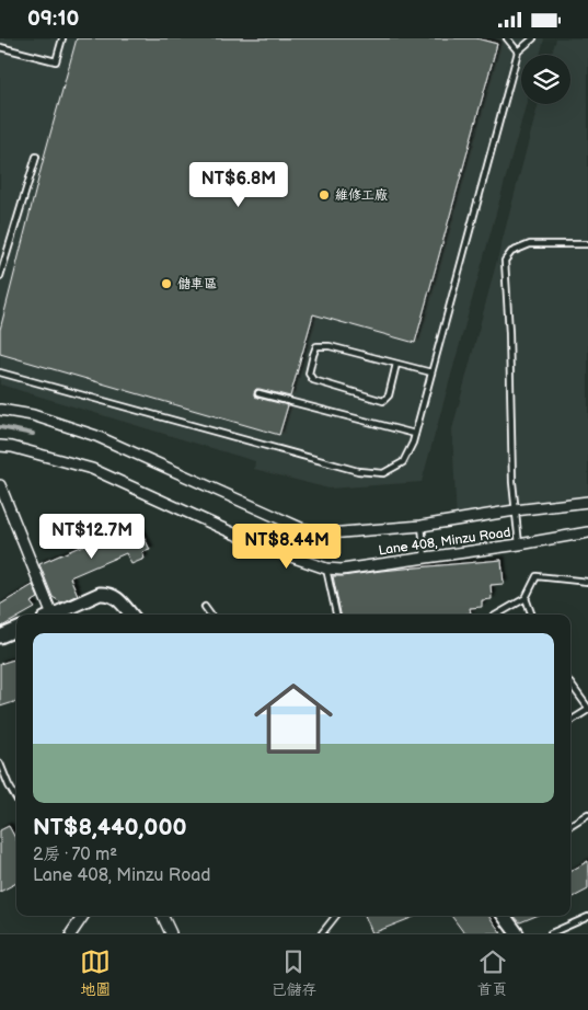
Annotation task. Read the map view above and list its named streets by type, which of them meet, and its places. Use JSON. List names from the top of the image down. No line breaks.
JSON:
{"streets":{"street":["Lane 408, Minzu Road"]},"places":["維修工廠","儲車區"],"page":{"status":"09:10","price":["NT$6.8M","NT$12.7M","NT$8.44M"],"list":[{"name":"NT$8,440,000","note":"2房 · 70 m² · Lane 408, Minzu Road"}],"tabs":["地圖","已儲存","首頁"]}}
